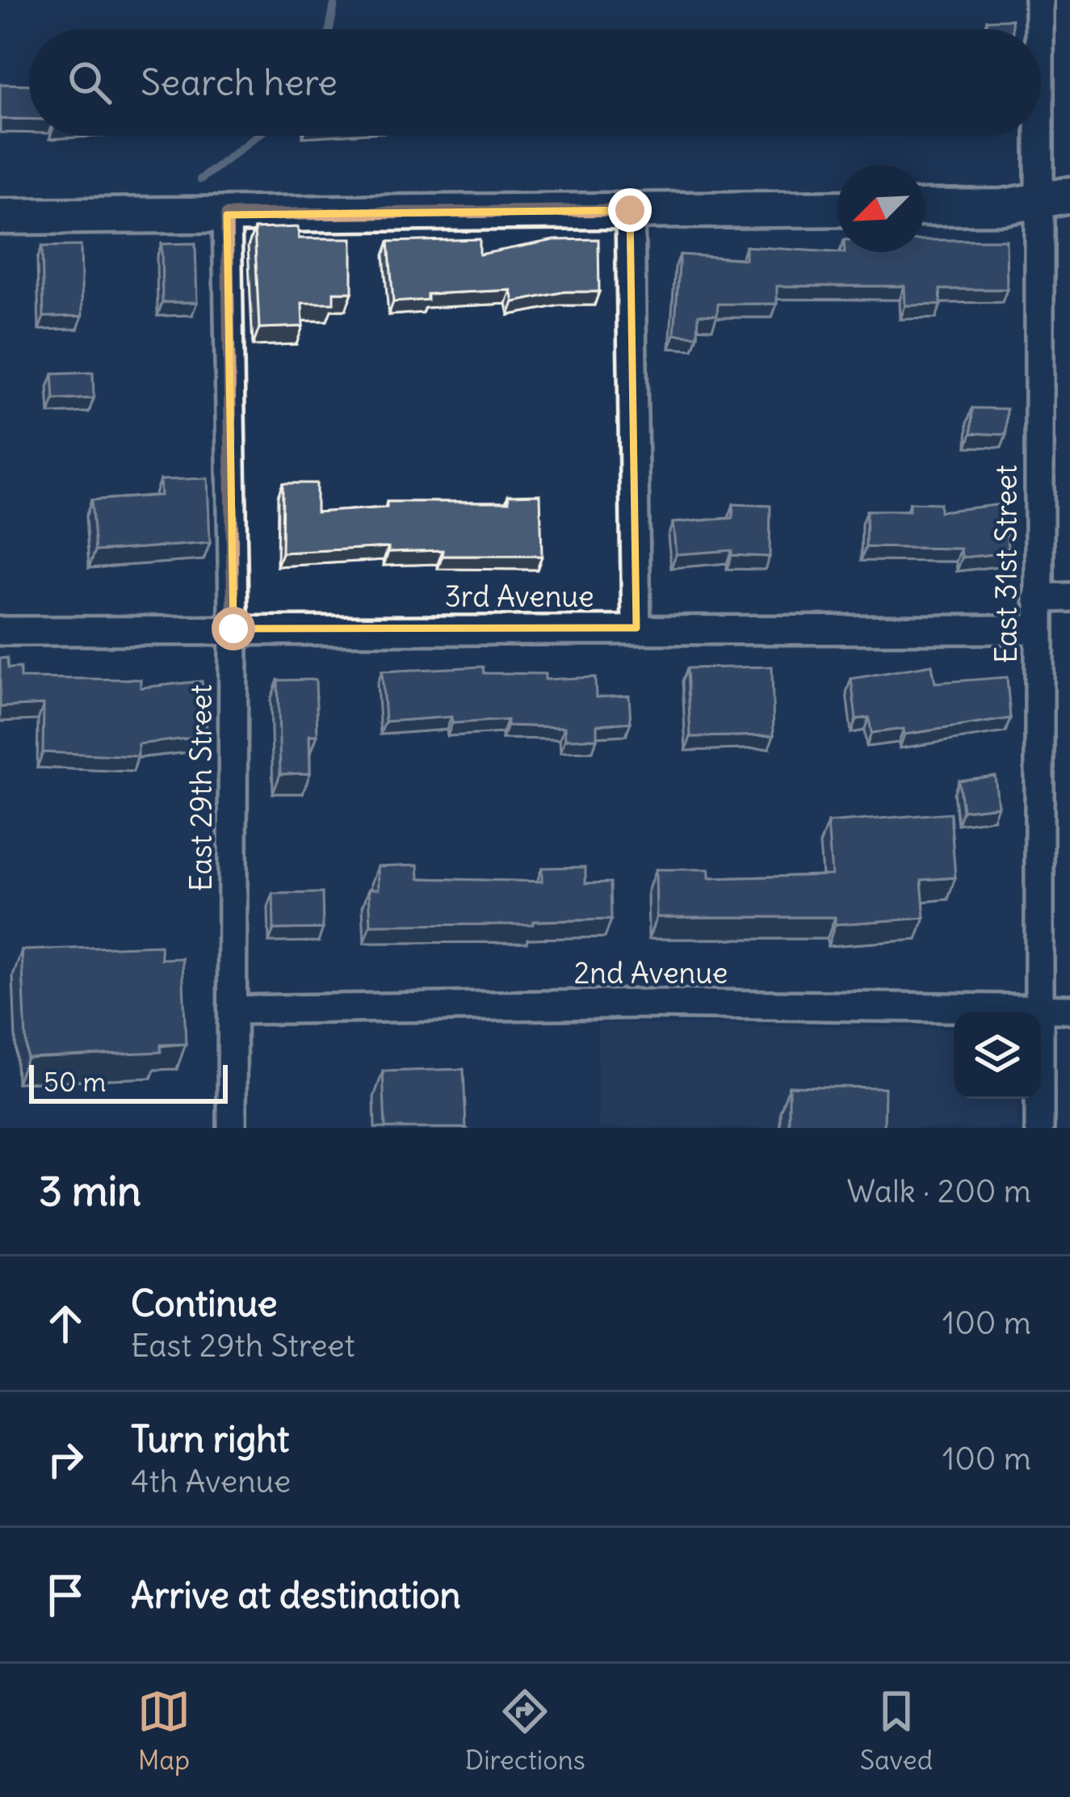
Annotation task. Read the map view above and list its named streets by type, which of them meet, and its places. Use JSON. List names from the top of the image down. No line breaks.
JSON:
{"streets":{"street":["East 31st Street","3rd Avenue","East 29th Street","2nd Avenue"]},"crossings":[["East 31st Street","3rd Avenue"],["East 31st Street","2nd Avenue"],["3rd Avenue","East 29th Street"],["East 29th Street","2nd Avenue"]],"scale_bar":"50 m","north":"bottom left","page":{"search":"Search here","scale":"50 m","heading":["3 min","Walk · 200 m"],"list":[["Continue","East 29th Street","100 m"],["Turn right","4th Avenue","100 m"],"Arrive at destination"],"nav":["Map","Directions","Saved"]}}
